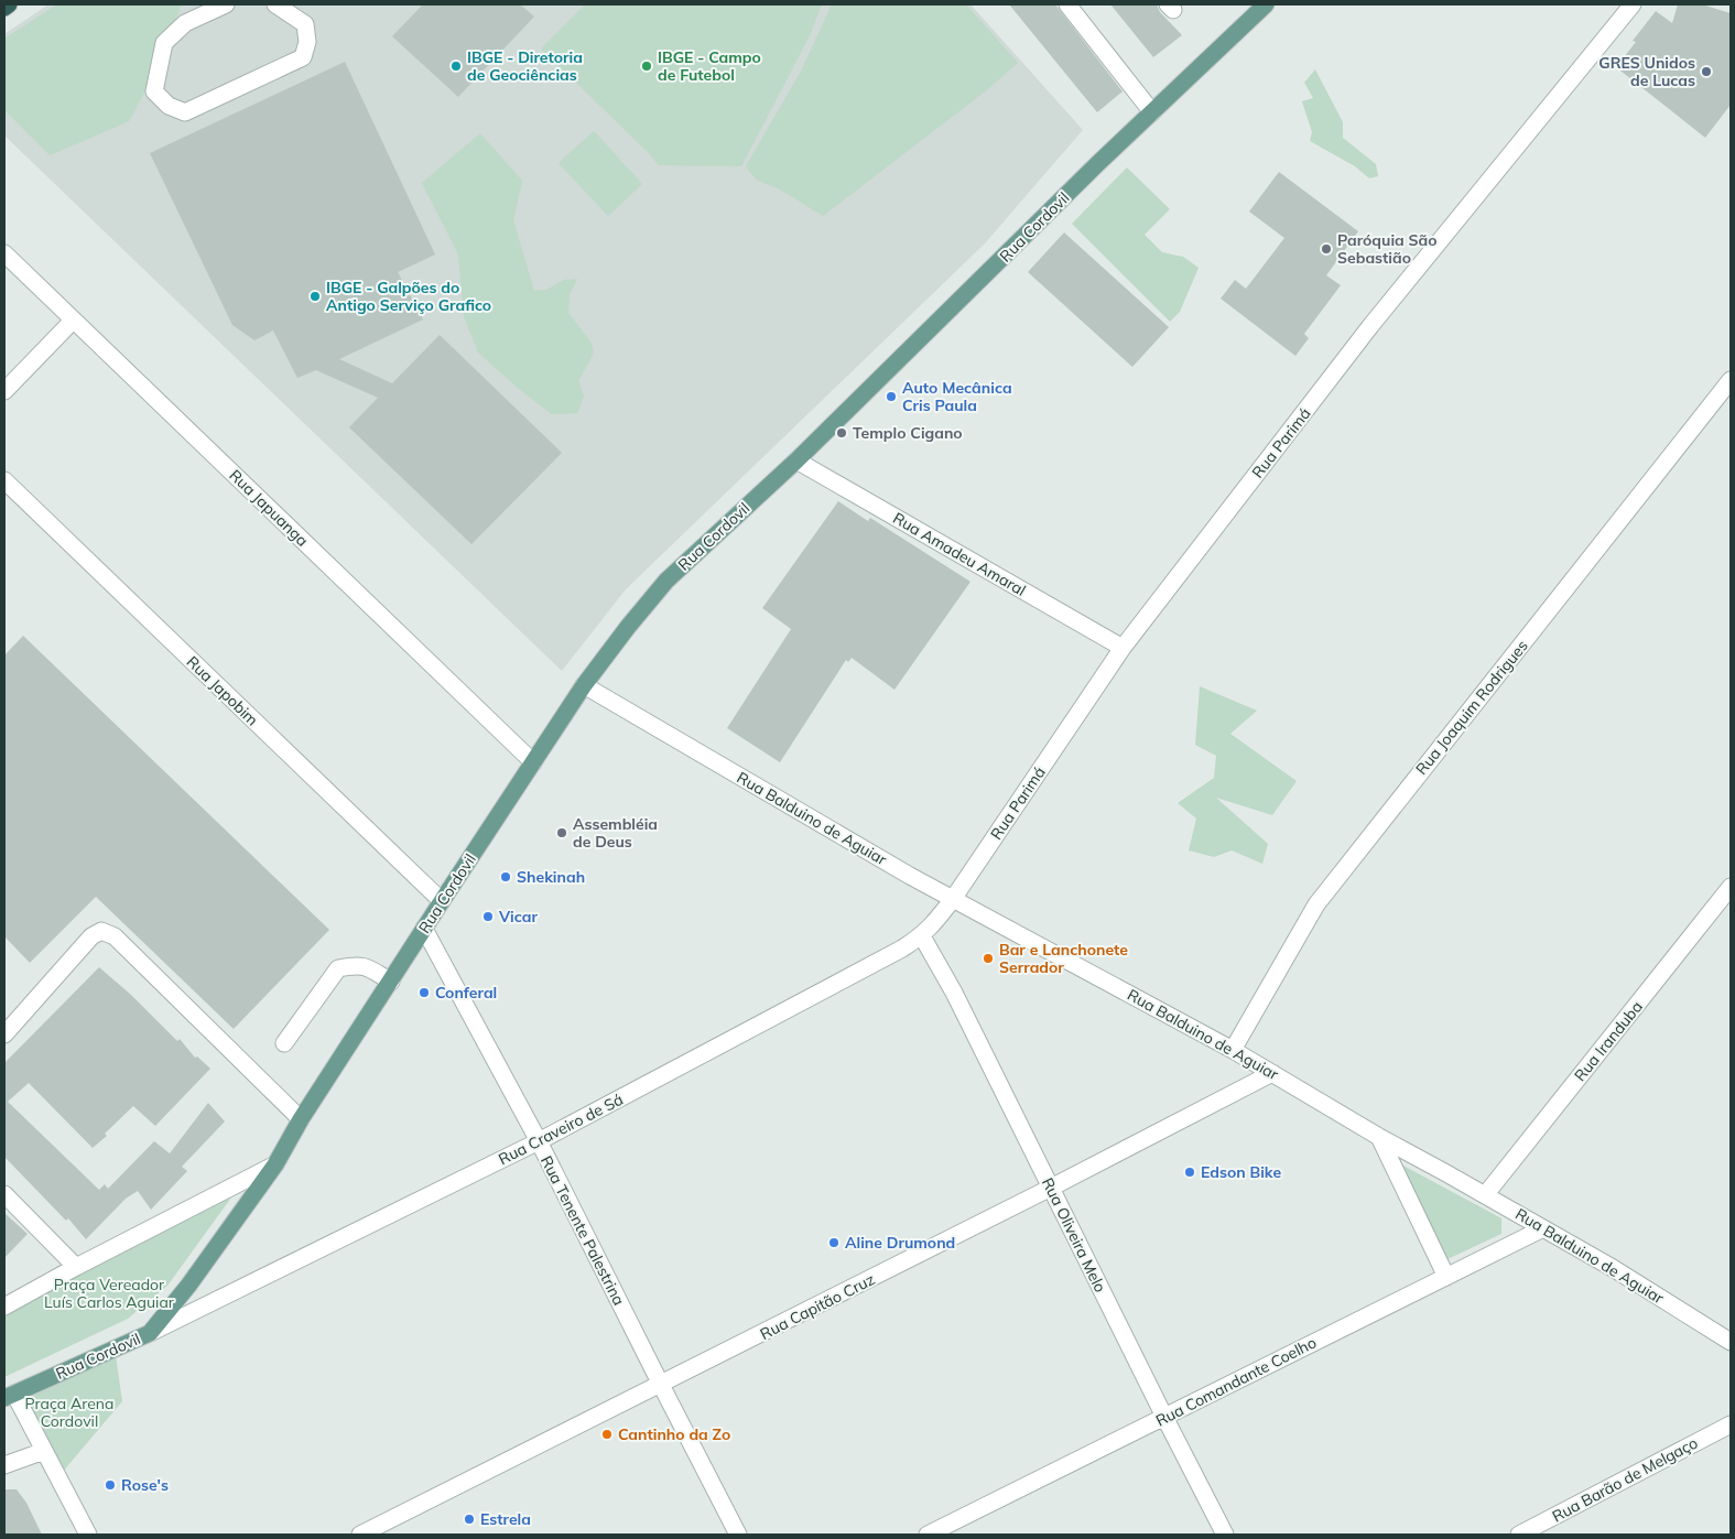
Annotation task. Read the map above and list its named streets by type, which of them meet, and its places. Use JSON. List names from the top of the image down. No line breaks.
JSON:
{"streets":{"main road":["Rua Cordovil"],"street":["Rua Parimá","Rua Japuanga","Rua Amadeu Amaral","Rua Japobim","Rua Joaquim Rodrigues","Rua Balduino de Aguiar","Rua Iranduba","Rua Craveiro de Sá","Rua Tenente Palestrina","Rua Oliveira Melo","Rua Capitão Cruz","Rua Comandante Coelho","Rua Barão de Melgaço"]},"crossings":[["Rua Cordovil","Rua Japuanga"],["Rua Cordovil","Rua Amadeu Amaral"],["Rua Cordovil","Rua Japobim"],["Rua Cordovil","Rua Balduino de Aguiar"],["Rua Cordovil","Rua Craveiro de Sá"],["Rua Cordovil","Rua Tenente Palestrina"],["Rua Parimá","Rua Amadeu Amaral"],["Rua Parimá","Rua Balduino de Aguiar"],["Rua Parimá","Rua Craveiro de Sá"],["Rua Joaquim Rodrigues","Rua Balduino de Aguiar"],["Rua Balduino de Aguiar","Rua Iranduba"],["Rua Balduino de Aguiar","Rua Craveiro de Sá"],["Rua Balduino de Aguiar","Rua Capitão Cruz"],["Rua Balduino de Aguiar","Rua Comandante Coelho"],["Rua Craveiro de Sá","Rua Tenente Palestrina"],["Rua Craveiro de Sá","Rua Oliveira Melo"],["Rua Tenente Palestrina","Rua Capitão Cruz"],["Rua Oliveira Melo","Rua Capitão Cruz"],["Rua Oliveira Melo","Rua Comandante Coelho"]],"parks":["Praça Vereador Luís Carlos Aguiar","Praça Arena Cordovil"],"places":["IBGE - Diretoria de Geociências","IBGE - Campo de Futebol","GRES Unidos de Lucas","Paróquia São Sebastião","IBGE - Galpões do Antigo Serviço Grafico","Auto Mecânica Cris Paula","Templo Cigano","Assembléia de Deus","Shekinah","Vicar","Bar e Lanchonete Serrador","Conferal","Edson Bike","Aline Drumond","Cantinho da Zo","Rose's","Estrela"]}
